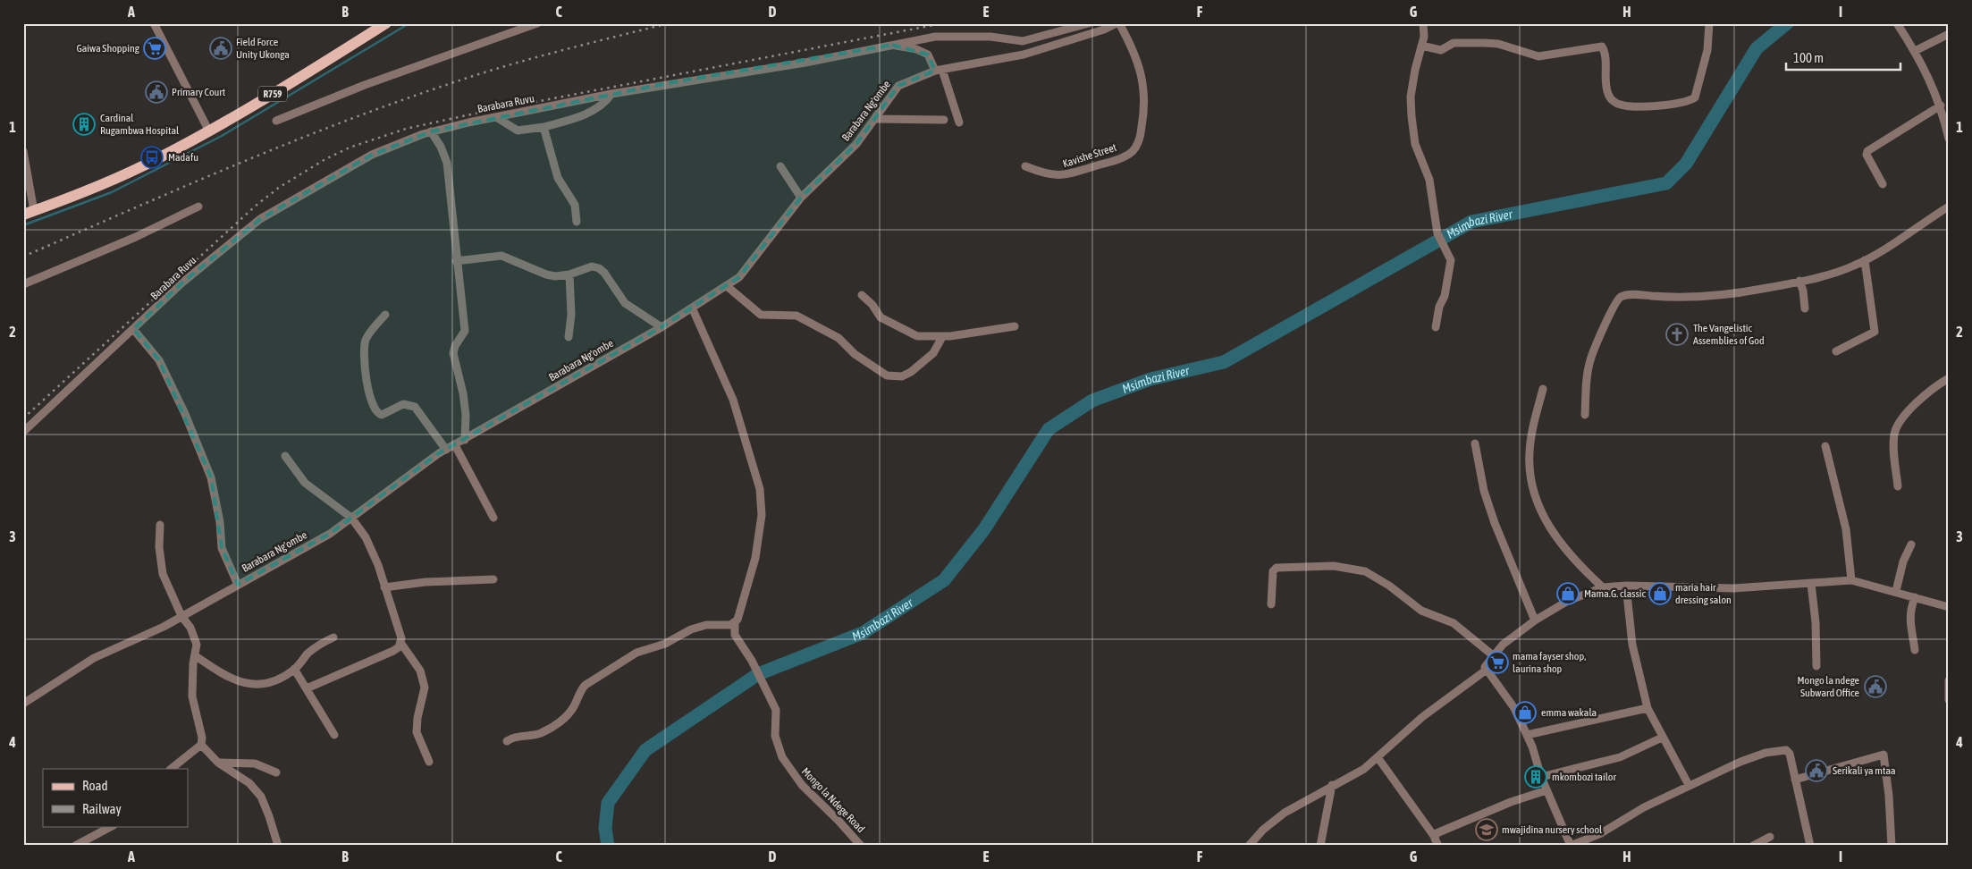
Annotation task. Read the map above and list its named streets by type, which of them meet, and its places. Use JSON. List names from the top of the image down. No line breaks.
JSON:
{"streets":{"main road":["R759"],"street":["Barabara Ruvu","Barabara Ng'ombe","Kavishe Street","Mongo la Ndege Road"]},"crossings":[["Barabara Ng'ombe","Kavishe Street"]],"water":["Msimbazi River"],"places":{"supermarket":["Gaiwa Shopping","mama fayser shop, laurina shop"],"public building":["Field Force Unity Ukonga","Primary Court","Mongo la ndege Subward Office","Serikali ya mtaa"],"building":["Cardinal Rugambwa Hospital","mkombozi tailor"],"bus stop":["Madafu"],"church":["The Vangelistic Assemblies of God"],"shop":["Mama.G. classic","maria hair dressing salon","emma wakala"],"school or university":["mwajidina nursery school"]},"legend":["Road","Railway"],"scale_bar":"100 m","grid":{"columns":["A","B","C","D","E","F","G","H","I"],"rows":["1","2","3","4"]}}
